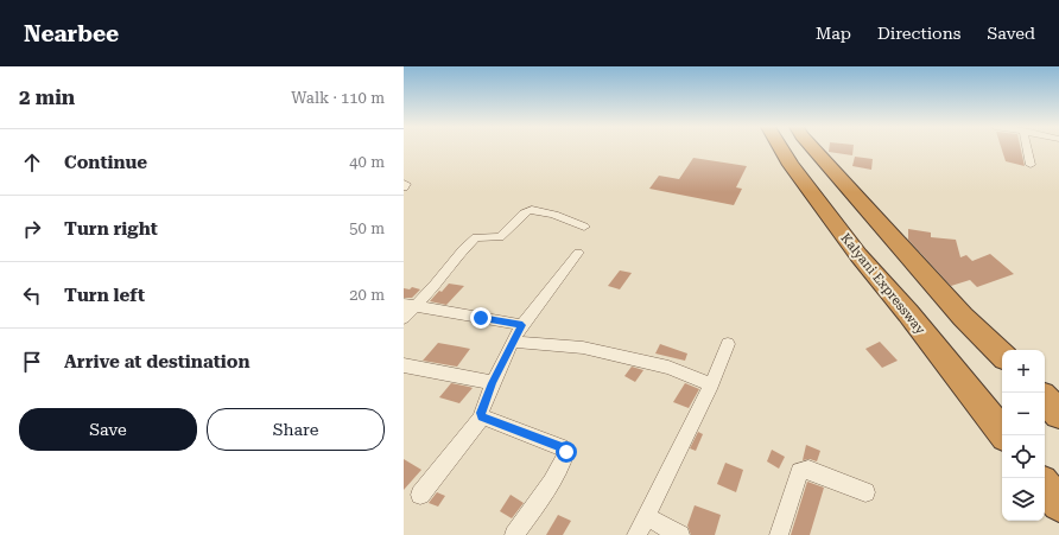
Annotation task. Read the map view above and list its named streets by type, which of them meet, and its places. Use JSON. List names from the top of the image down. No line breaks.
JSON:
{"streets":{"highway":["Kalyani Expressway"]},"page":{"header":"Nearbee","nav":["Map","Directions","Saved"],"heading":["2 min","Walk · 110 m"],"list":[["Continue","40 m"],["Turn right","50 m"],["Turn left","20 m"],"Arrive at destination"],"map_buttons":["+","−"],"buttons":["Save","Share"]}}
